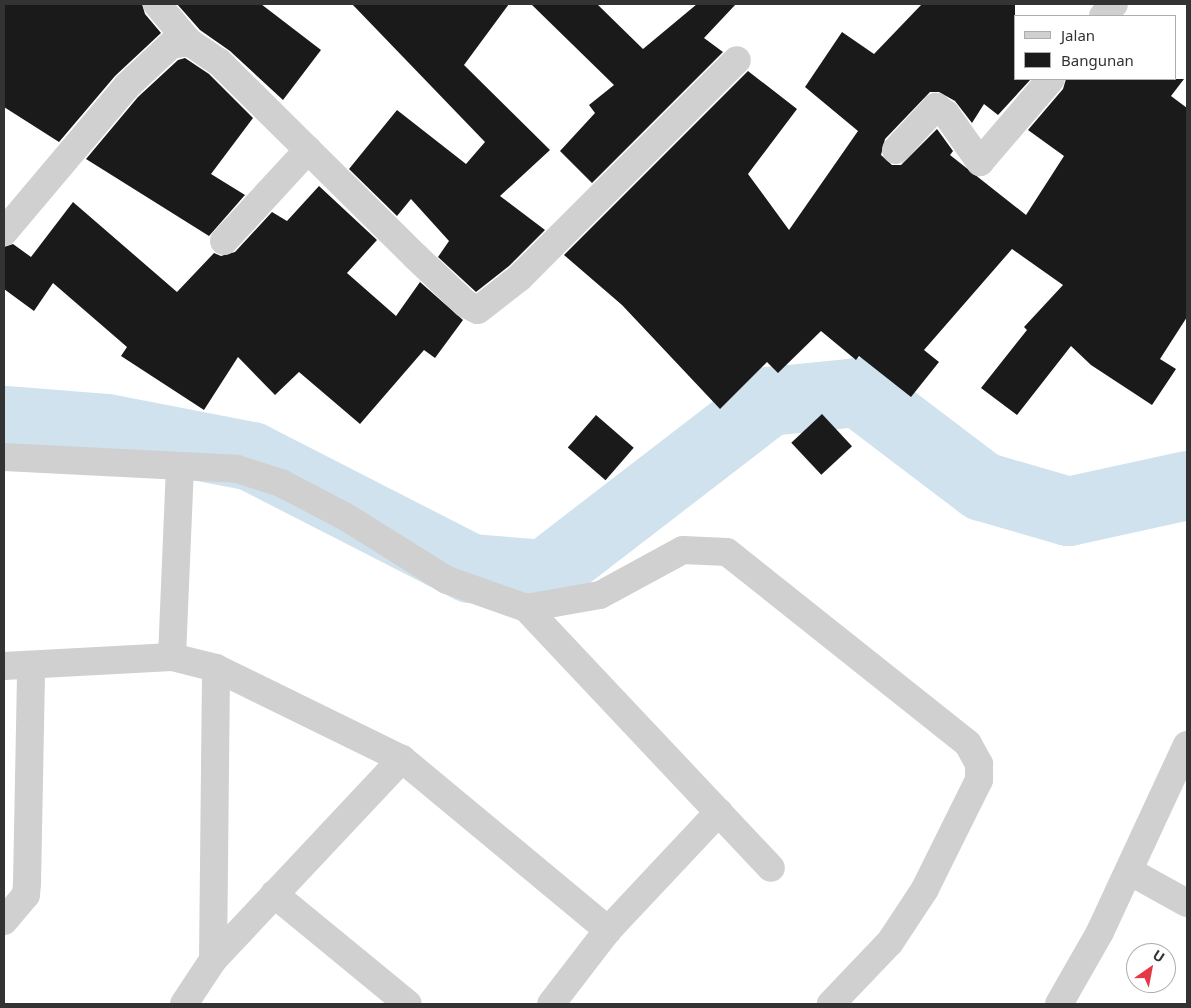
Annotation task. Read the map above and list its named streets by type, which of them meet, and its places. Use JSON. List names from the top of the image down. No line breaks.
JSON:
{"legend":["Jalan","Bangunan"],"north":"top right"}
